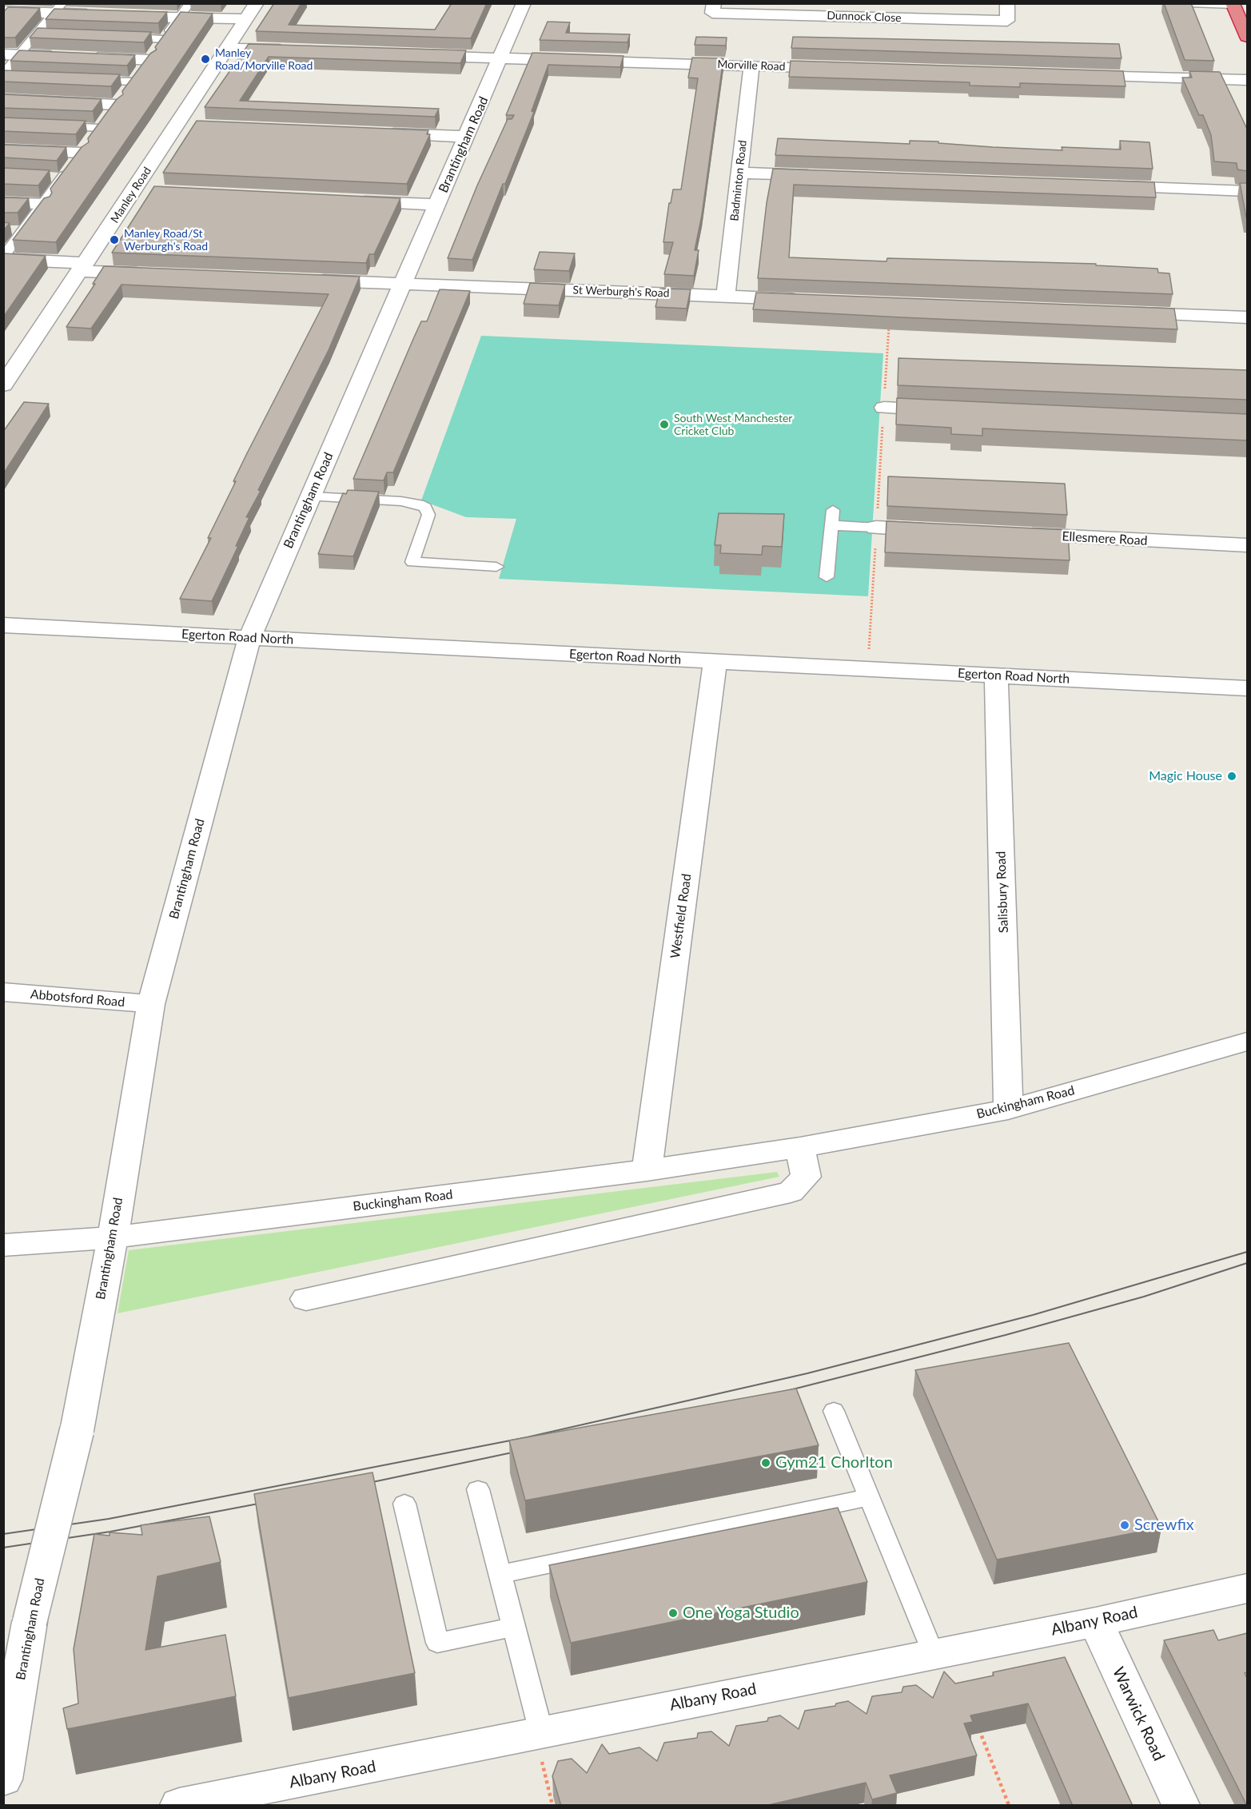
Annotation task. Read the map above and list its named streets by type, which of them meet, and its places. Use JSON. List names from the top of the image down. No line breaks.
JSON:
{"streets":{"street":["Dunnock Close","Morville Road","Brantingham Road","Badminton Road","Manley Road","St Werburgh's Road","Ellesmere Road","Egerton Road North","Salisbury Road","Westfield Road","Abbotsford Road","Buckingham Road","Albany Road","Warwick Road"]},"crossings":[["Morville Road","Brantingham Road"],["Morville Road","Badminton Road"],["Brantingham Road","St Werburgh's Road"],["Brantingham Road","Egerton Road North"],["Brantingham Road","Abbotsford Road"],["Brantingham Road","Buckingham Road"],["Badminton Road","St Werburgh's Road"],["Egerton Road North","Salisbury Road"],["Egerton Road North","Westfield Road"],["Salisbury Road","Buckingham Road"],["Westfield Road","Buckingham Road"],["Albany Road","Warwick Road"]],"places":["Manley Road/Morville Road","Manley Road/St Werburgh's Road","South West Manchester Cricket Club","Magic House","Gym21 Chorlton","Screwfix","One Yoga Studio"]}
